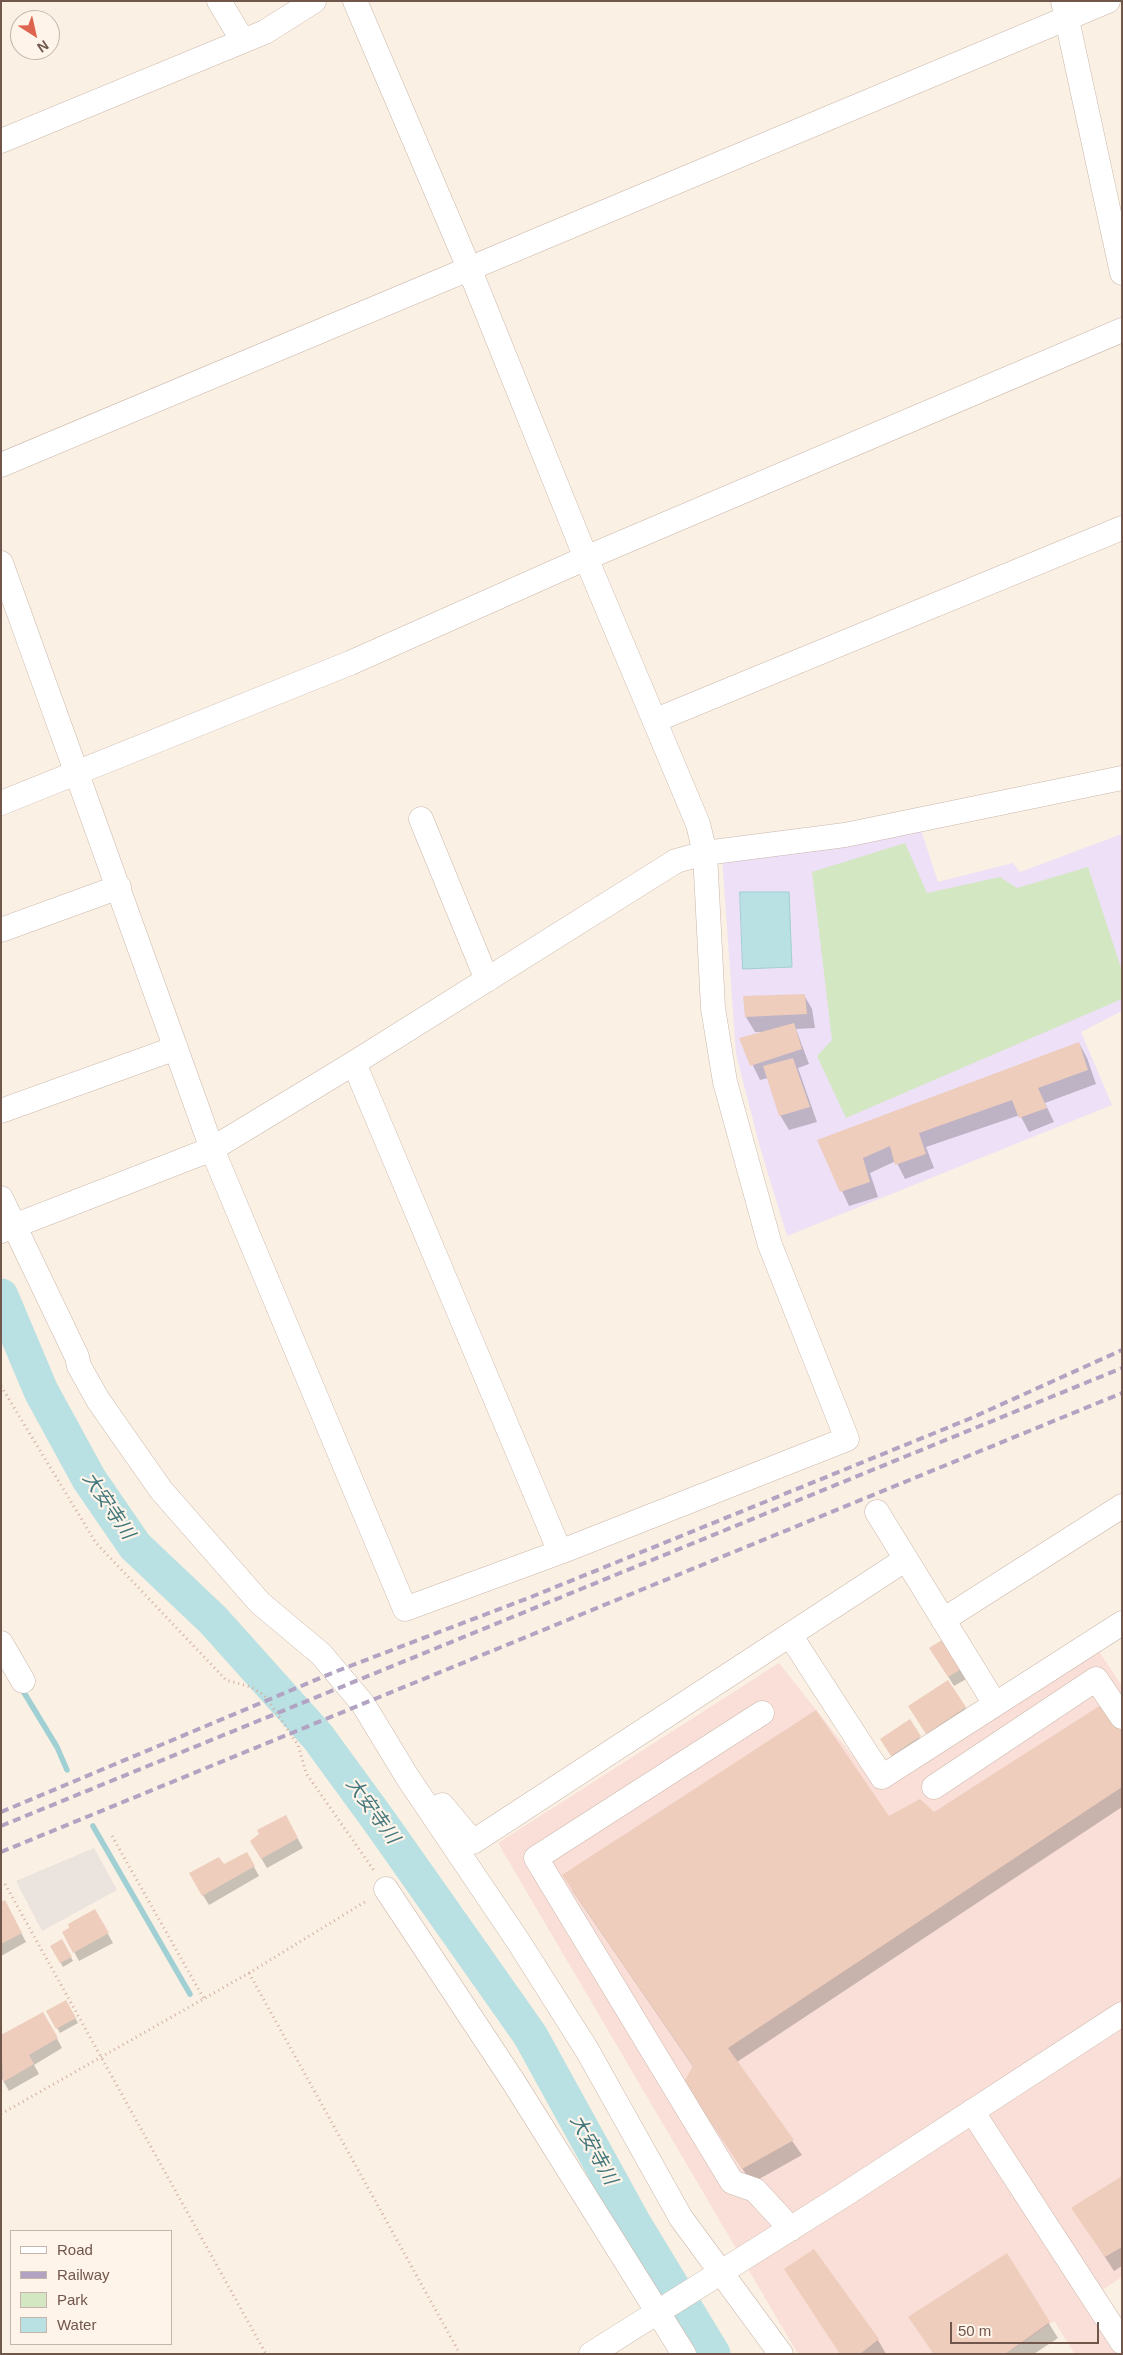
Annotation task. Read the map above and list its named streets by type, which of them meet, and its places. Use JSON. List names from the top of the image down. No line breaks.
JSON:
{"water":["大安寺川"],"legend":["Road","Railway","Park","Water"],"scale_bar":"50 m","north":"bottom right"}
